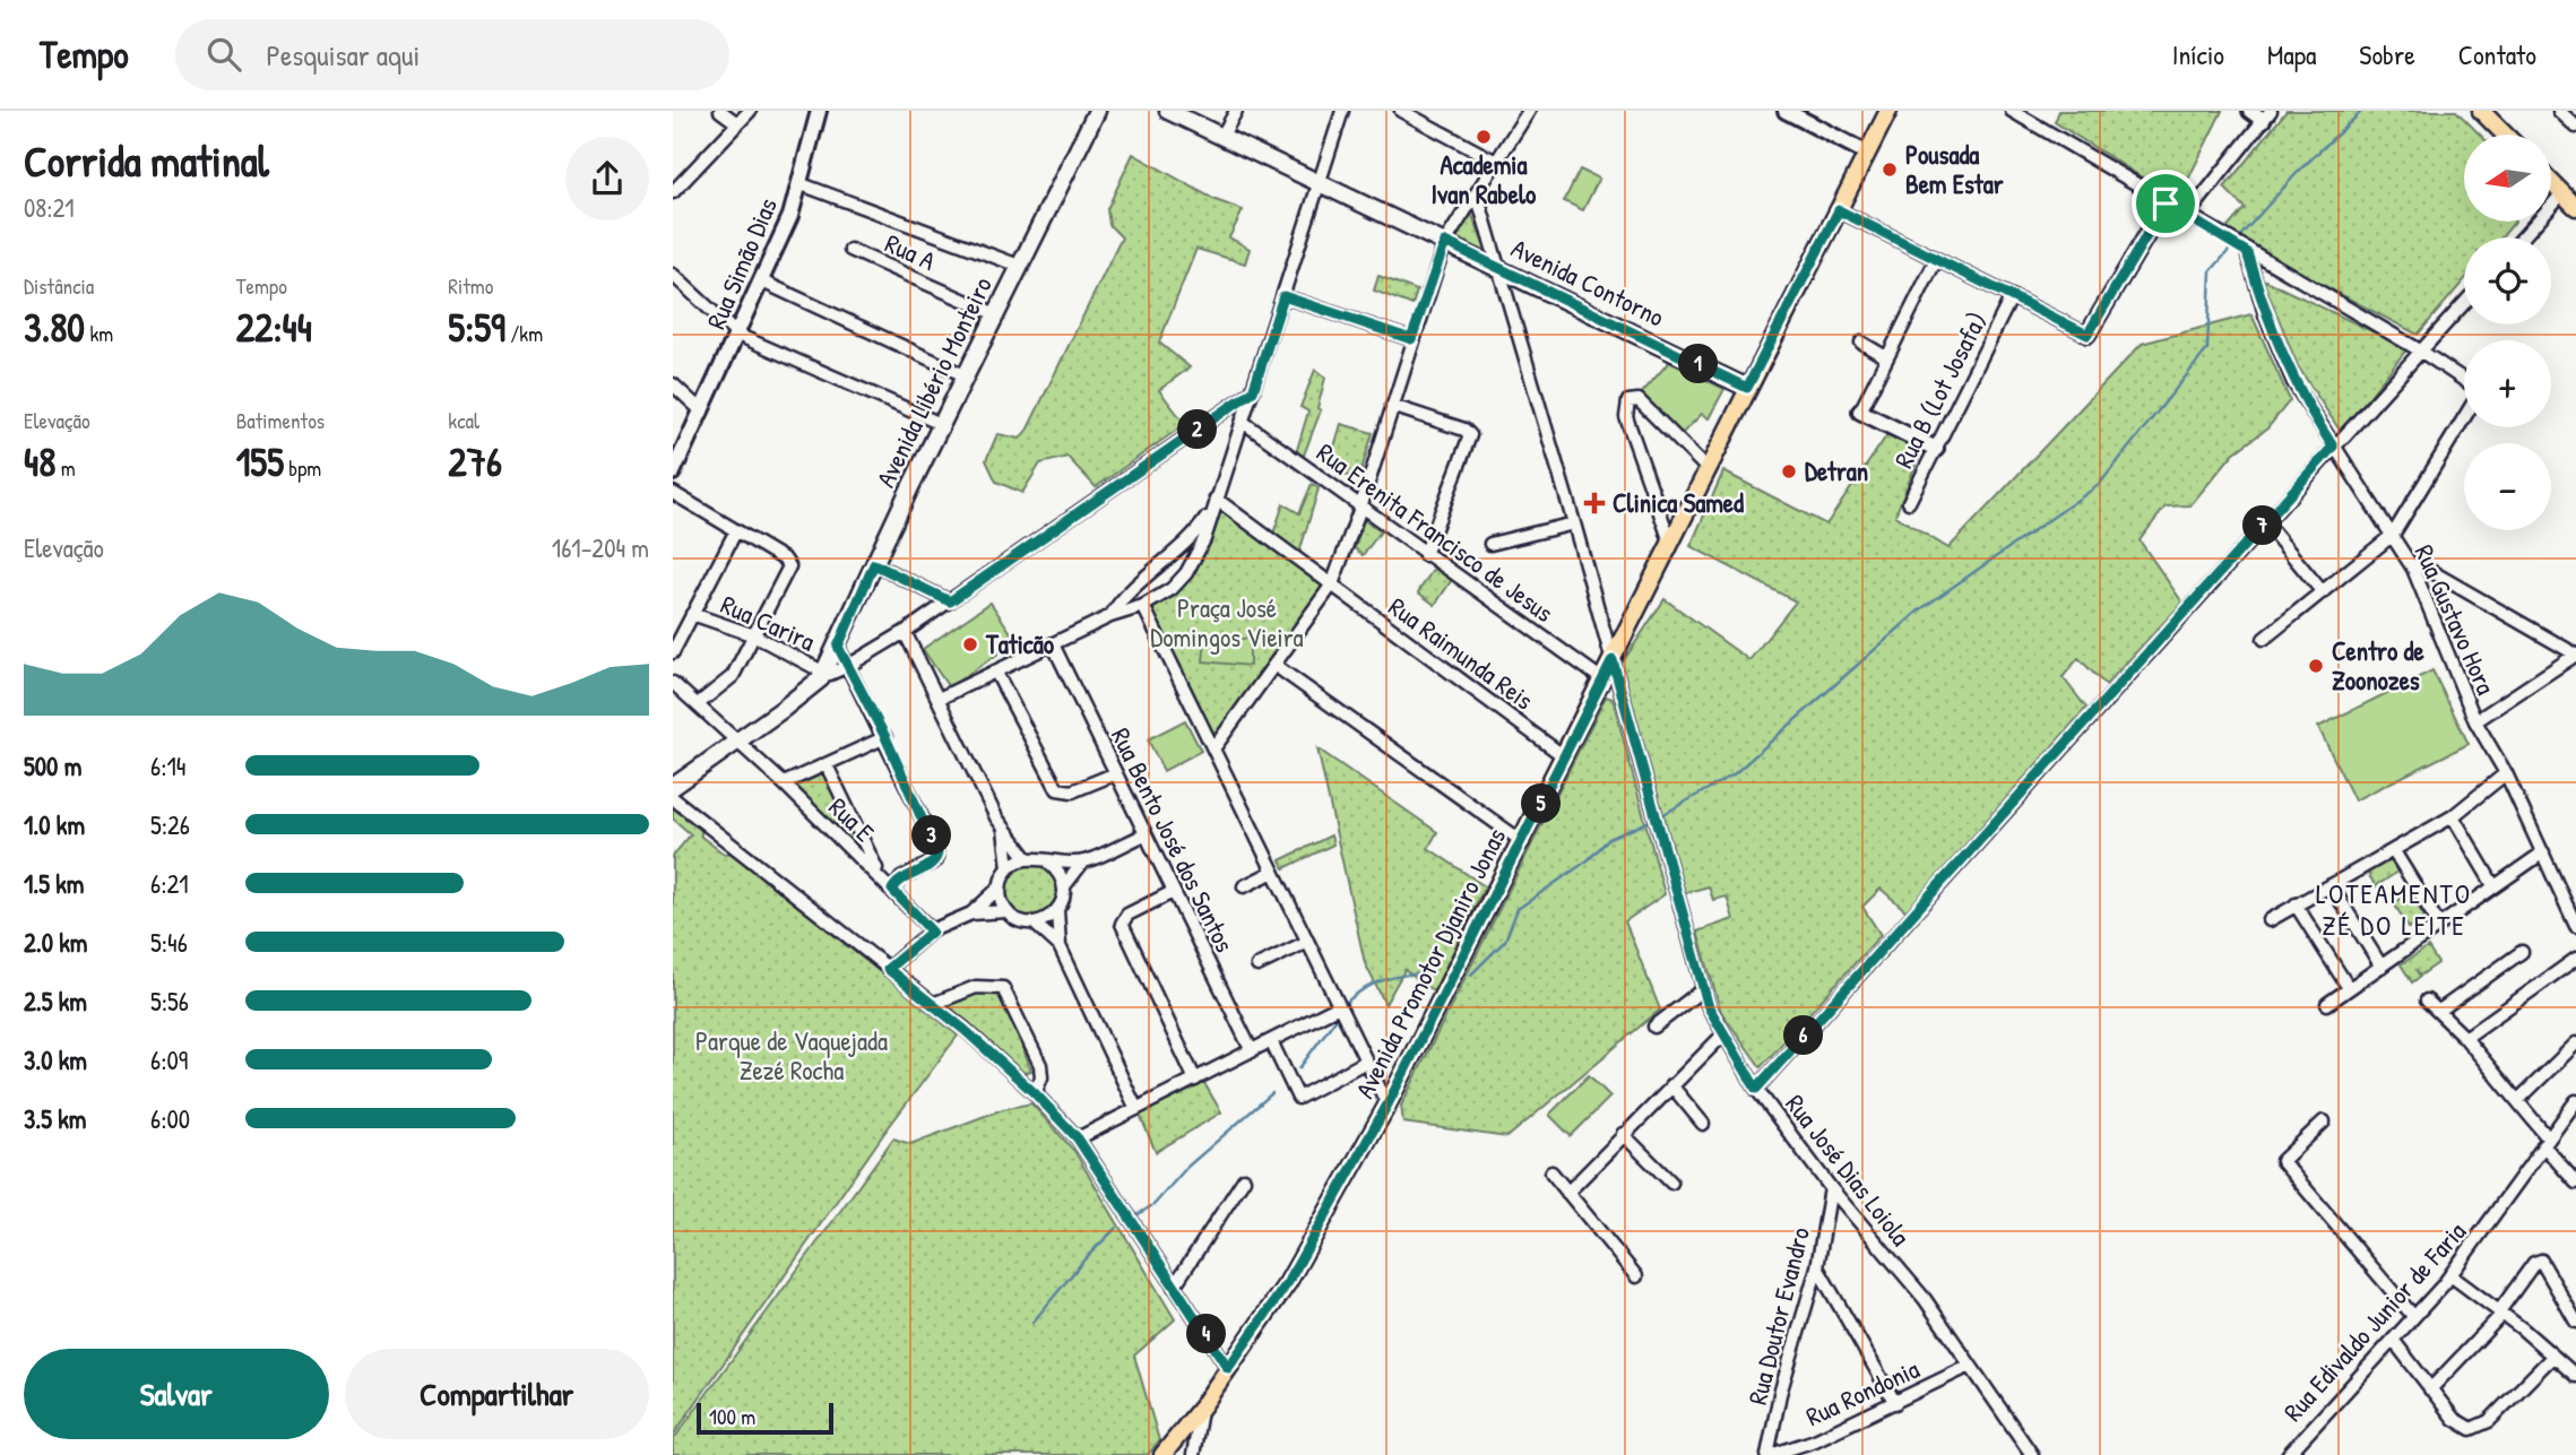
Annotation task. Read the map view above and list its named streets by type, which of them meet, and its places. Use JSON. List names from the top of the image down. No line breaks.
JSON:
{"streets":{"main road":["Avenida Contorno","Avenida Libério Monteiro","Avenida Promotor Djaniro Jonas"],"street":["Rua A","Rua Simão Dias","Rua B (Lot Josafa)","Rua Erenita Francisco de Jesus","Rua Gustavo Hora","Rua Carira","Rua Raimunda Reis","Rua E","Rua Bento José dos Santos","Rua José Dias Loiola","Rua Doutor Evandro","Rua Edivaldo Junior de Faria","Rua Rondonia"]},"crossings":[["Rua A","Avenida Libério Monteiro"],["Avenida Contorno","Avenida Promotor Djaniro Jonas"],["Avenida Contorno","Rua José Dias Loiola"],["Avenida Libério Monteiro","Rua Carira"],["Rua Erenita Francisco de Jesus","Avenida Promotor Djaniro Jonas"],["Rua Raimunda Reis","Avenida Promotor Djaniro Jonas"],["Avenida Promotor Djaniro Jonas","Rua José Dias Loiola"],["Rua José Dias Loiola","Rua Doutor Evandro"],["Rua José Dias Loiola","Rua Rondonia"],["Rua Doutor Evandro","Rua Rondonia"]],"districts":["LOTEAMENTO ZÉ DO LEITE"],"parks":["Praça José Domingos Vieira","Parque de Vaquejada Zezé Rocha"],"places":{"other":["Academia Ivan Rabelo","Pousada Bem Estar","Detran","Taticão","Centro de Zoonozes"],"health":["Clinica Samed"]},"scale_bar":"100 m","north":"left","page":{"header":"Tempo","search":"Pesquisar aqui","nav":["Início","Mapa","Sobre","Contato"],"heading":["Corrida matinal","08:21"],"map_buttons":["+","−"],"stats":[["Distância","3.80 km"],["Tempo","22:44"],["Ritmo","5:59 /km"],["Elevação","48 m"],["Batimentos","155 bpm"],["kcal","276"]],"pins":["1","2","7","5","3","6","4"],"chart":["Elevação","161–204 m"],"list":[{"name":"500 m","note":"6:14"},{"name":"1.0 km","note":"5:26"},{"name":"1.5 km","note":"6:21"},{"name":"2.0 km","note":"5:46"},{"name":"2.5 km","note":"5:56"},{"name":"3.0 km","note":"6:09"},{"name":"3.5 km","note":"6:00"}],"buttons":["Salvar","Compartilhar"],"scale":"100 m"}}
